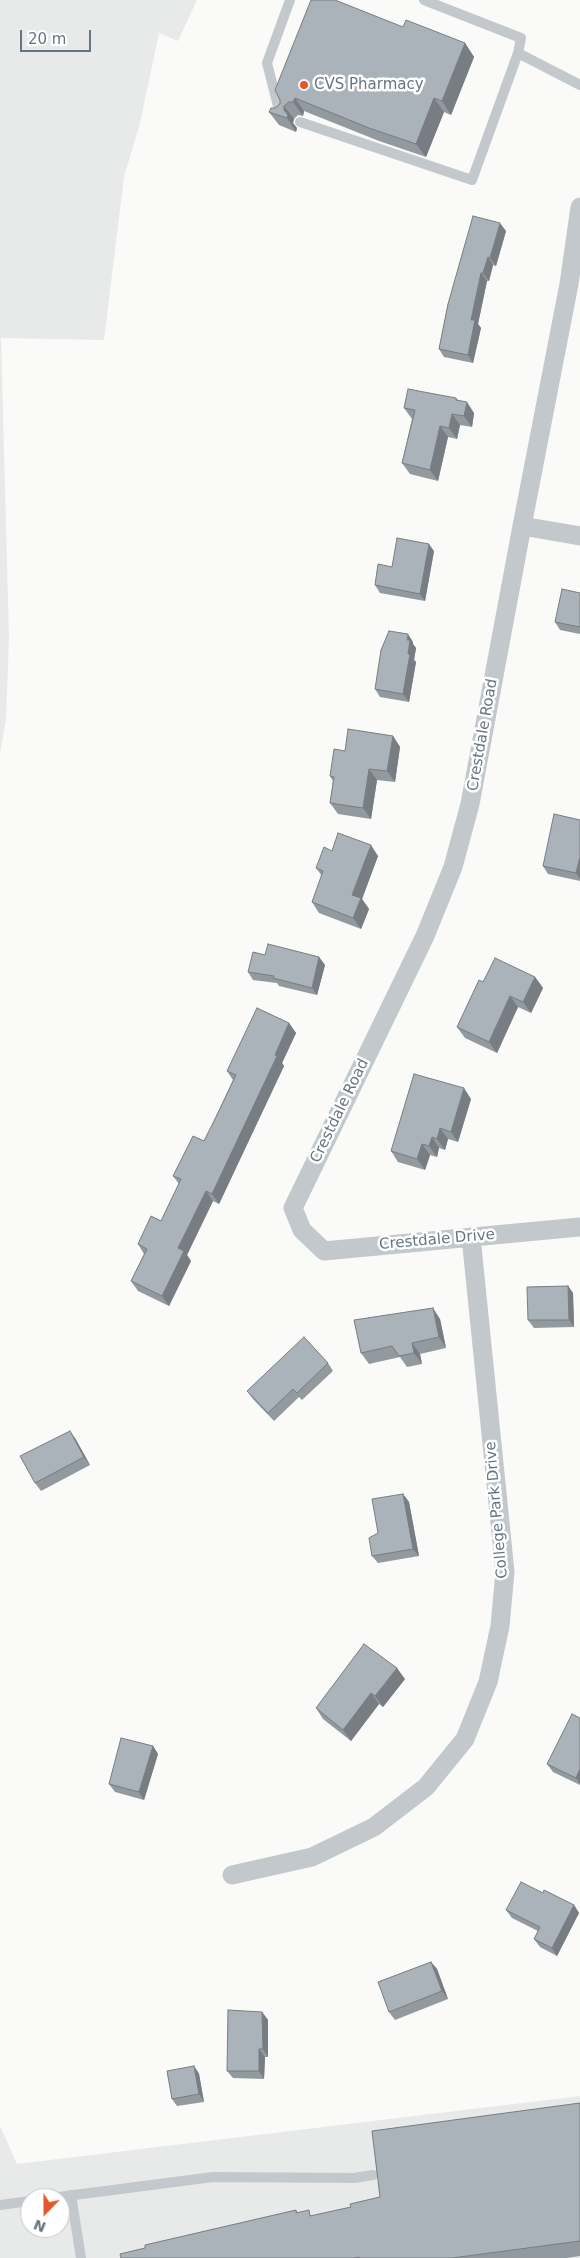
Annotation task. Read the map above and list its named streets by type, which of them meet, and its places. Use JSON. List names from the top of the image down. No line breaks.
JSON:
{"streets":{"street":["Crestdale Road","Crestdale Drive","College Park Drive"]},"crossings":[["Crestdale Road","Crestdale Drive"],["Crestdale Drive","College Park Drive"]],"places":["CVS Pharmacy"],"scale_bar":"20 m","north":"bottom"}
